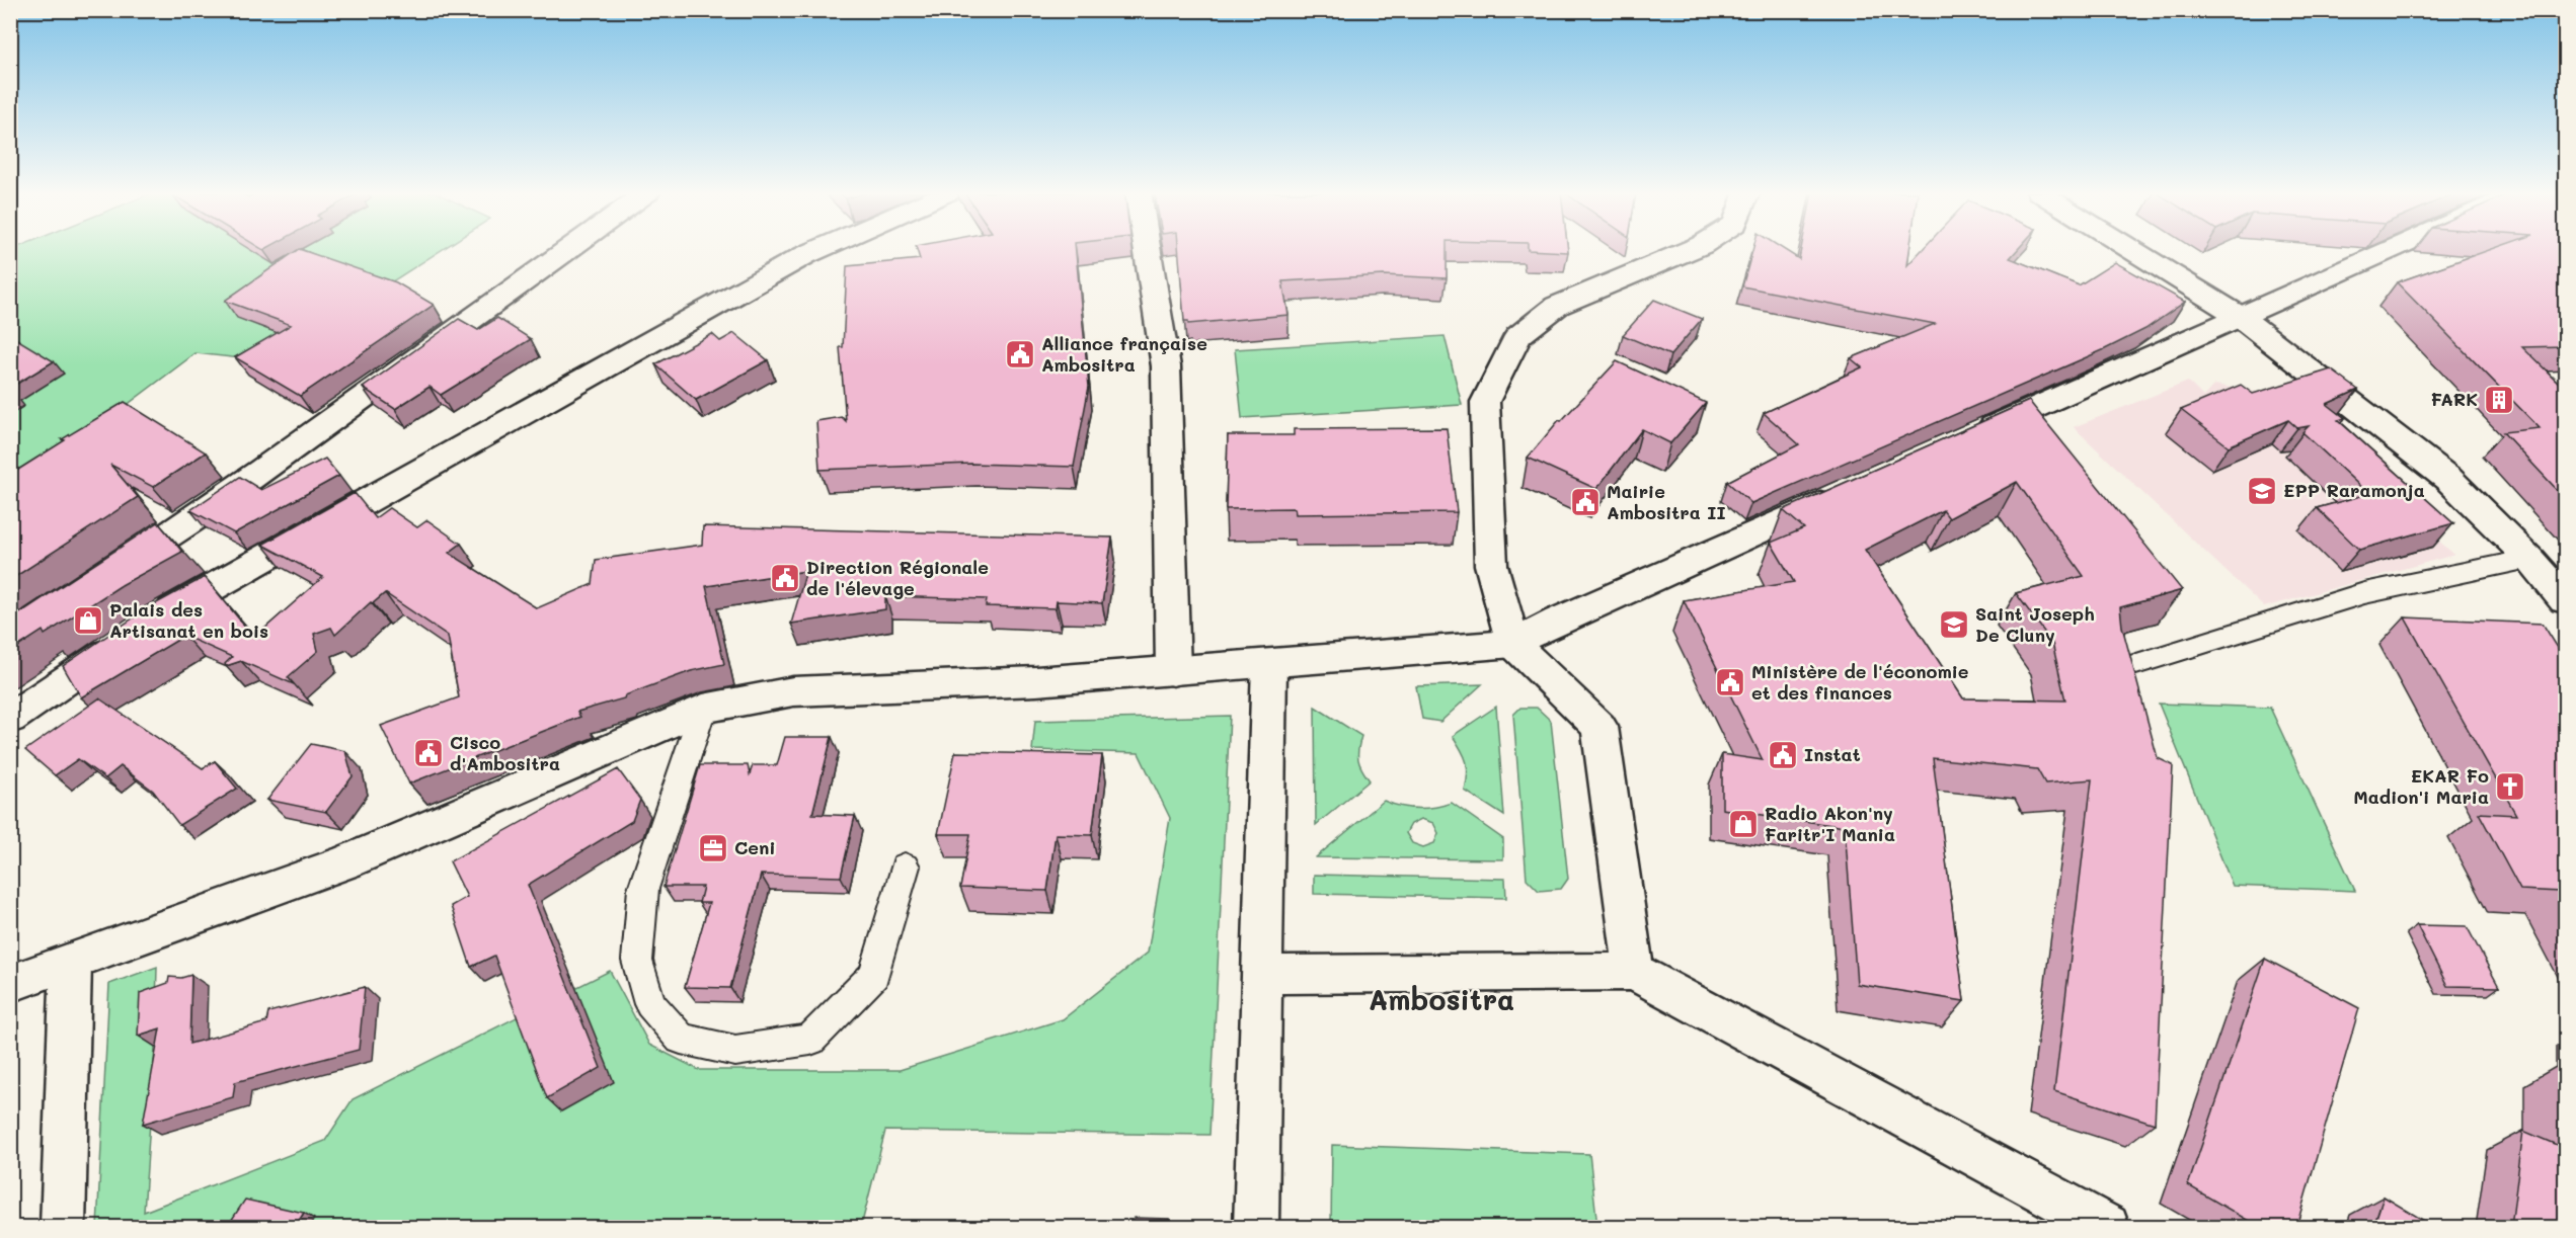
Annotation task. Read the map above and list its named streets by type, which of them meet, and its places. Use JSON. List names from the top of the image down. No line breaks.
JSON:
{"districts":["Ambositra"],"places":{"public building":["Alliance française Ambositra","Mairie Ambositra II","Direction Régionale de l'élevage","Ministère de l'économie et des finances","Cisco d'Ambositra","Instat"],"building":["FARK"],"school or university":["EPP Raramonja","Saint Joseph De Cluny"],"shop":["Palais des Artisanat en bois","Radio Akon'ny Faritr'I Mania"],"church":["EKAR Fo Madion'i Maria"],"office":["Ceni"]}}
